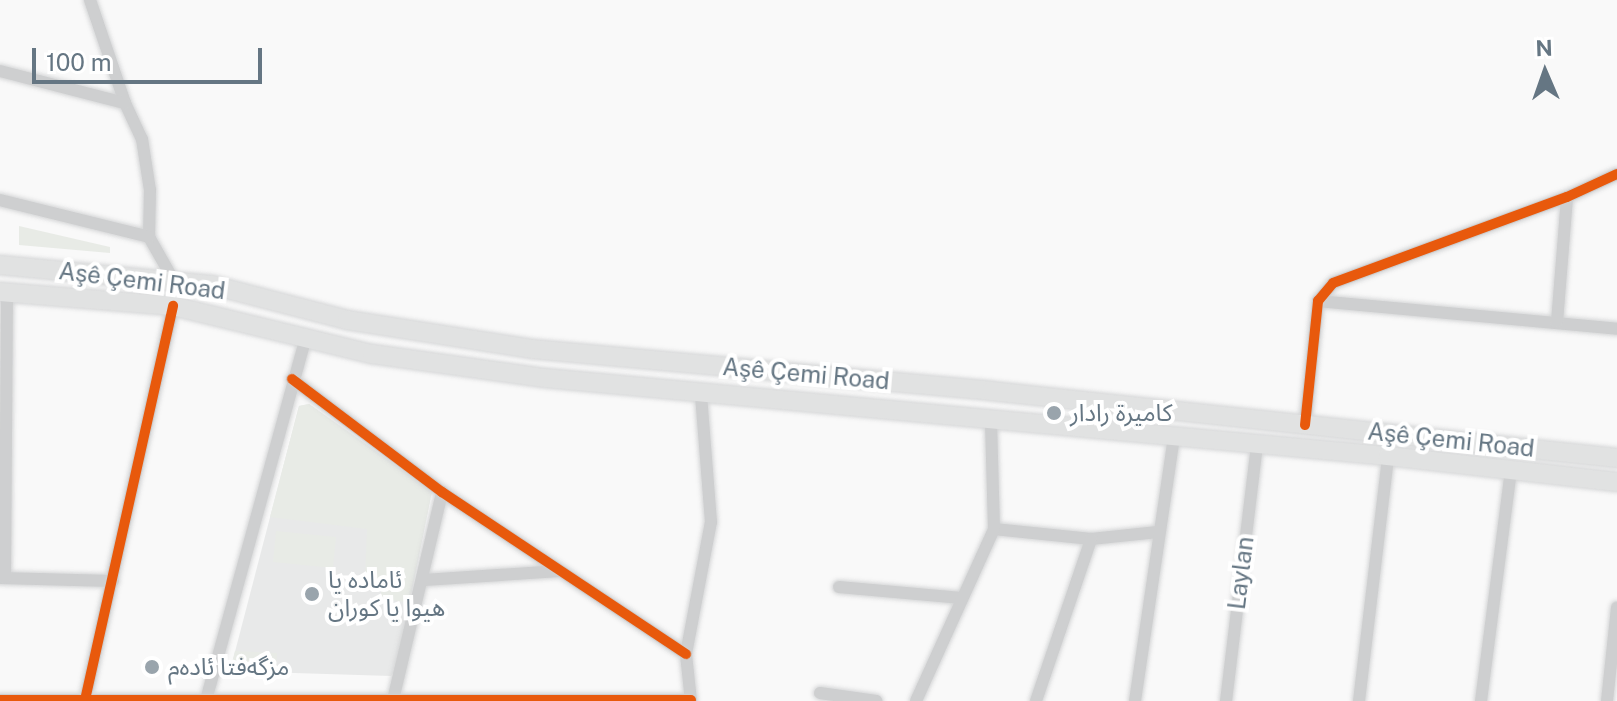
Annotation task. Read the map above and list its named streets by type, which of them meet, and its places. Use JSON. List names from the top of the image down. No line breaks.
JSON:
{"streets":{"main road":["Aşê Çemi Road"],"street":["Laylan"]},"crossings":[["Aşê Çemi Road","Laylan"]],"places":["كاميرة رادار","ئاماده یا هیوا یا کوران","مزگەفتا ئادەم"],"scale_bar":"100 m","north":"top"}
